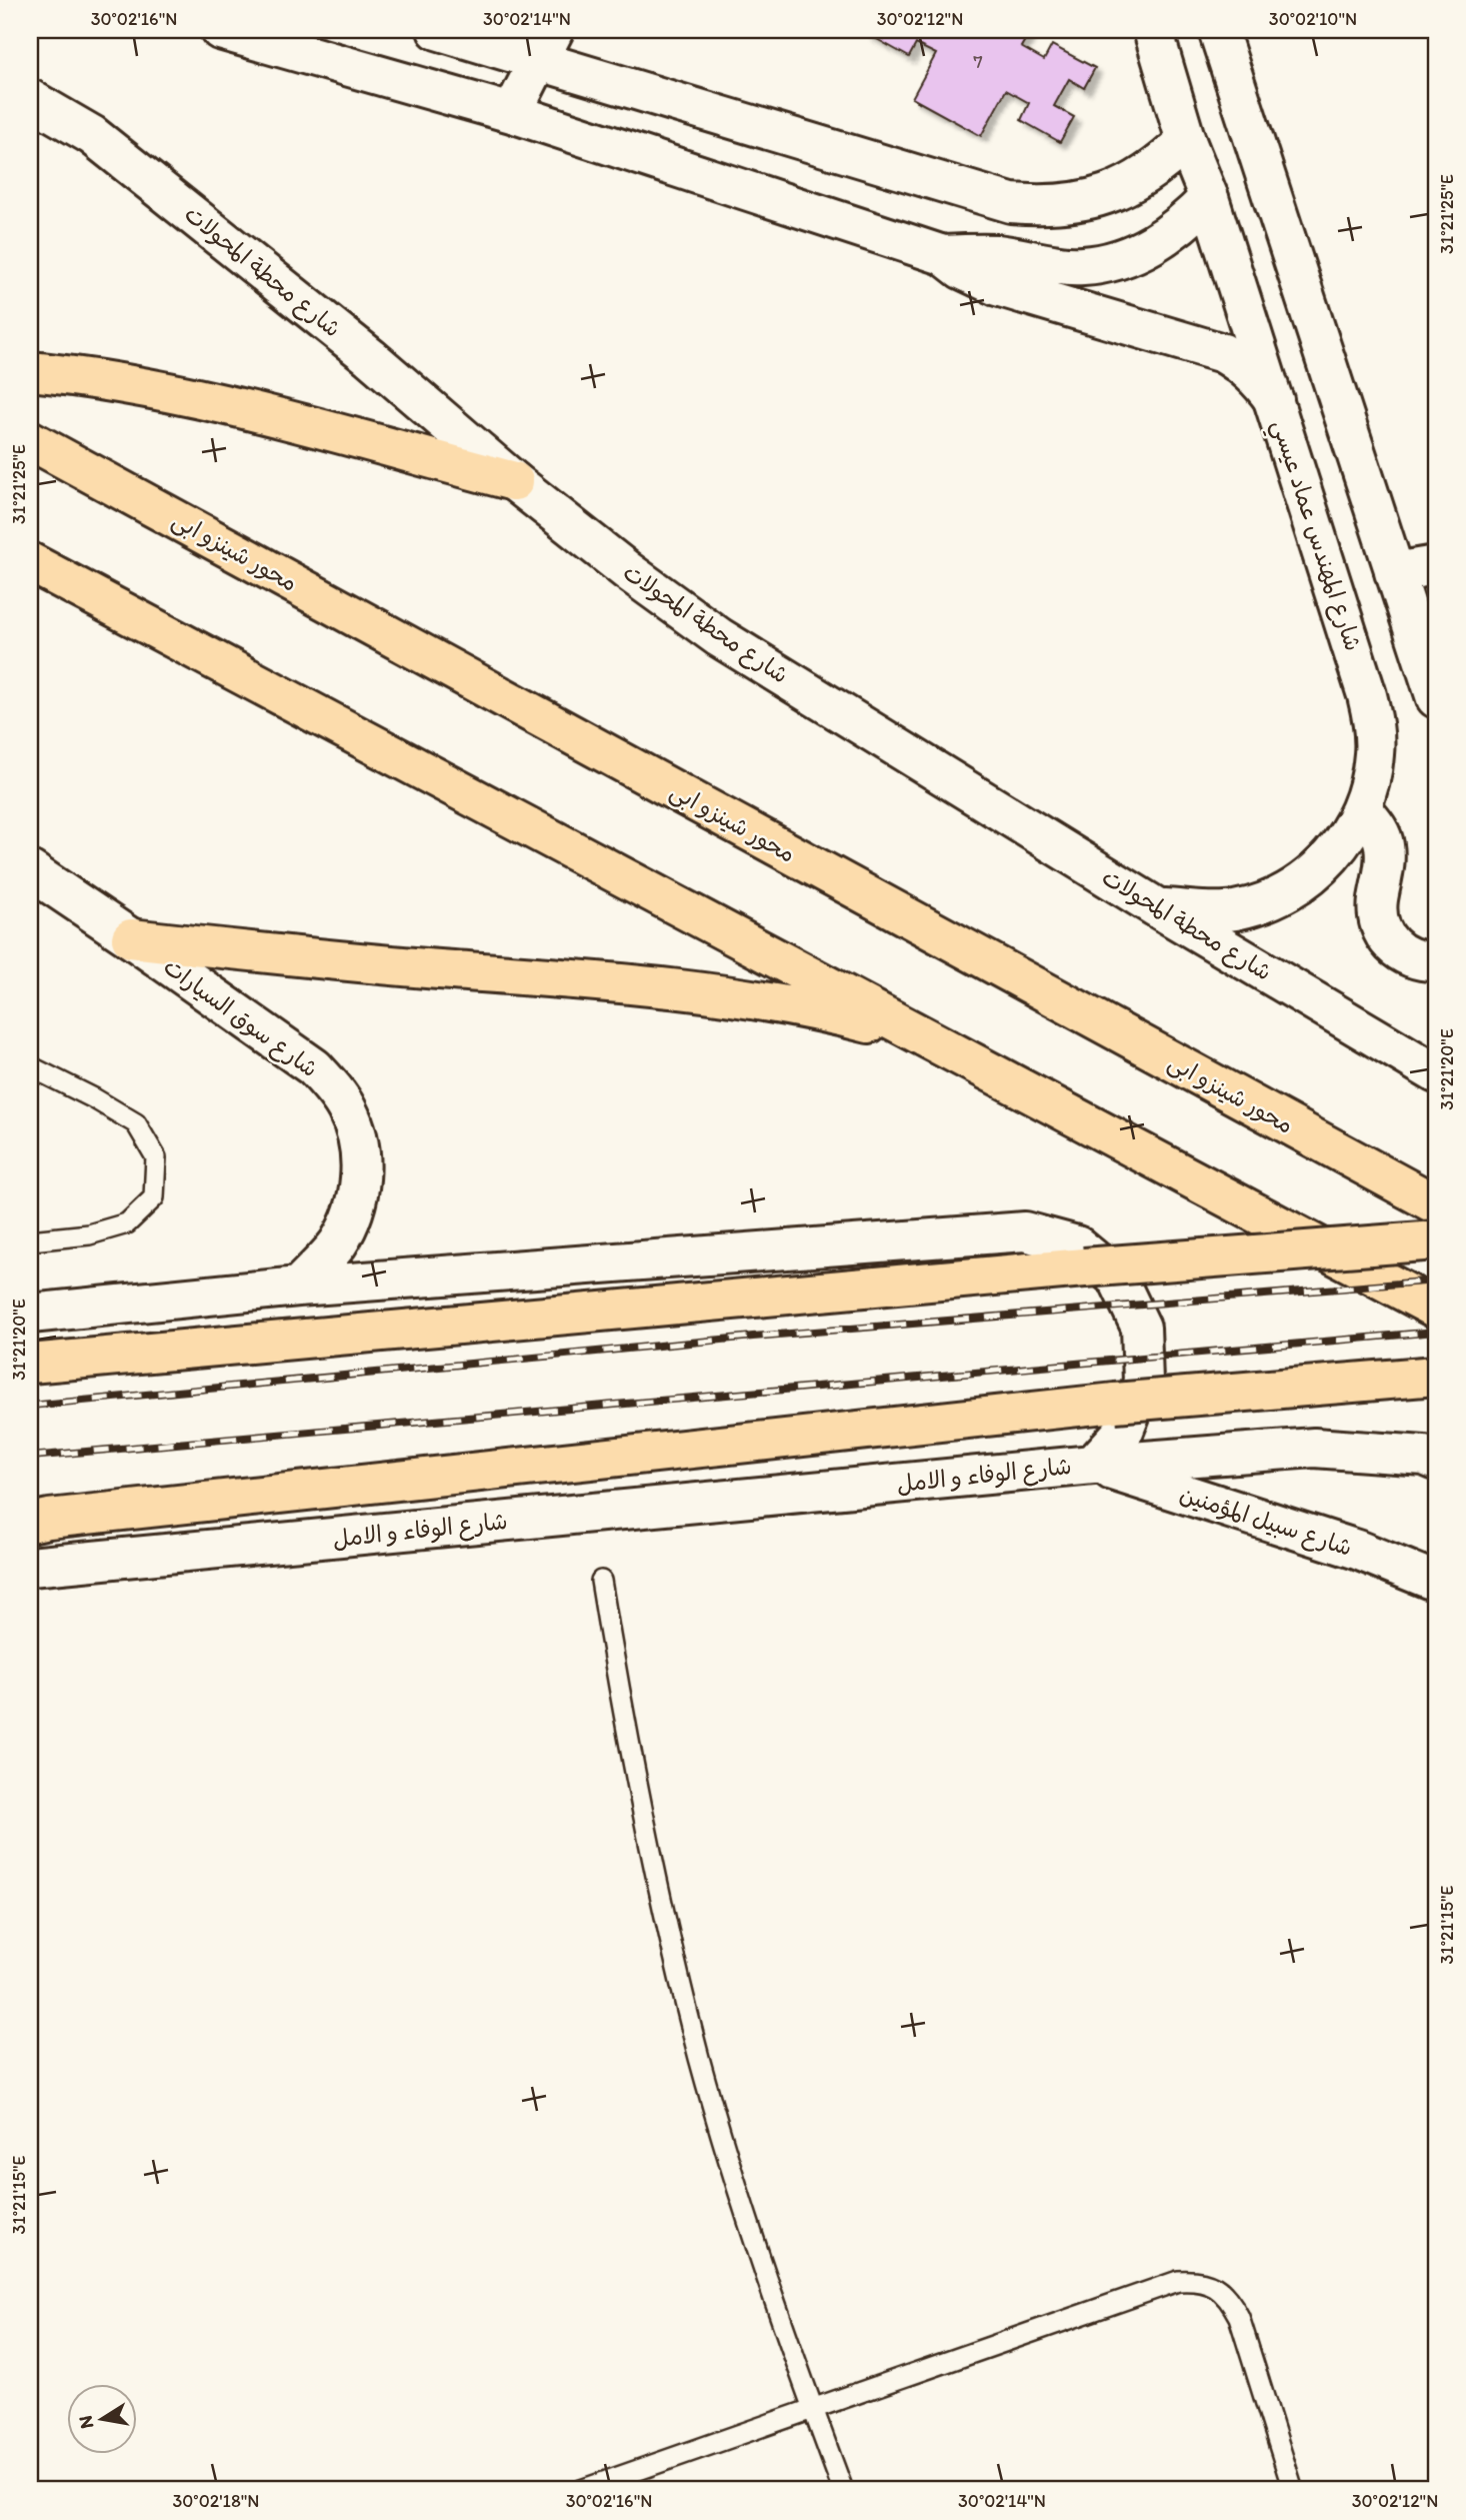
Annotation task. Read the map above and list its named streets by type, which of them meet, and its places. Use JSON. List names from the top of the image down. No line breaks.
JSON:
{"streets":{"main road":["محور شينزو ابى"],"street":["شارع محطة المحولات","شارع المهندس عماد عيسي","شارع سوق السيارات","شارع الوفاء و الامل","شارع سبيل المؤمنين"]},"crossings":[["شارع محطة المحولات","شارع المهندس عماد عيسي"],["شارع سوق السيارات","شارع الوفاء و الامل"],["شارع الوفاء و الامل","شارع سبيل المؤمنين"]],"house_numbers":["7"],"north":"left","coordinates":["30°02'16\"N","30°02'14\"N","30°02'12\"N","30°02'10\"N","31°21'25\"E","31°21'20\"E","31°21'15\"E","30°02'18\"N"]}
